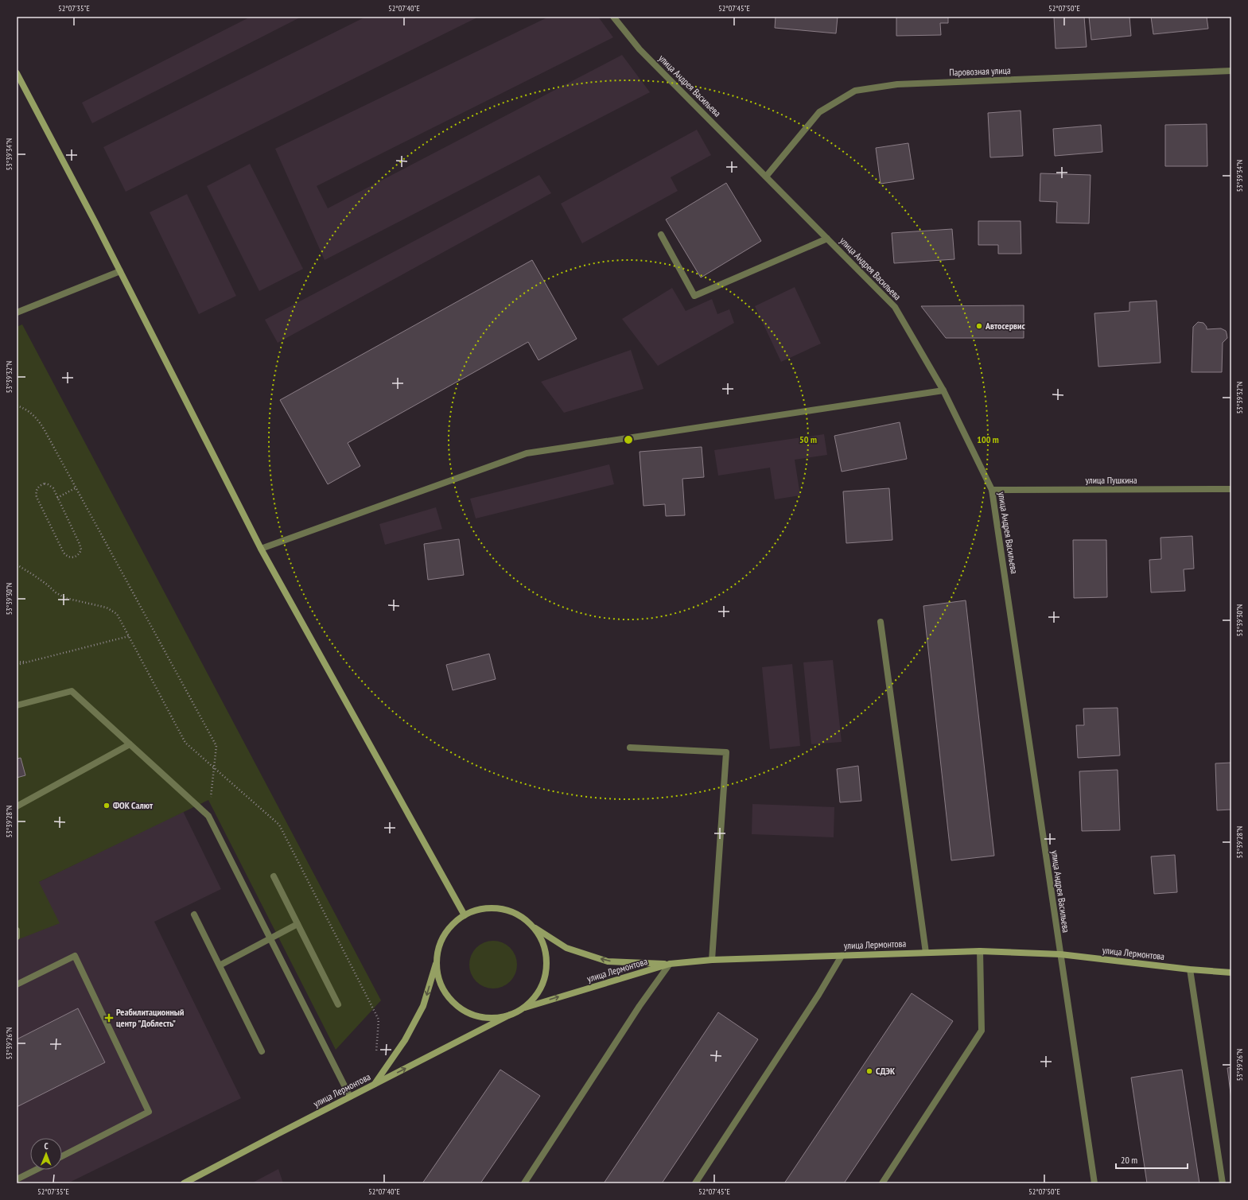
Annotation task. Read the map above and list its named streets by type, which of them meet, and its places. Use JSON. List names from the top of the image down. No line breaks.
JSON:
{"streets":{"main road":["улица Лермонтова"],"street":["Паровозная улица","улица Андрея Васильева","улица Пушкина"]},"crossings":[["Паровозная улица","улица Андрея Васильева"],["улица Андрея Васильева","улица Пушкина"],["улица Андрея Васильева","улица Лермонтова"]],"places":{"other":["Автосервис","ФОК Салют","СДЭК"],"health":["Реабилитационный центр \"Доблесть\""]},"scale_bar":"20 m","north":"top","coordinates":["52°07'35\"E","52°07'40\"E","52°07'45\"E","52°07'50\"E","53°39'34\"N","53°39'32\"N","53°39'30\"N","53°39'28\"N","53°39'26\"N"],"rings":["50 m","100 m"]}
